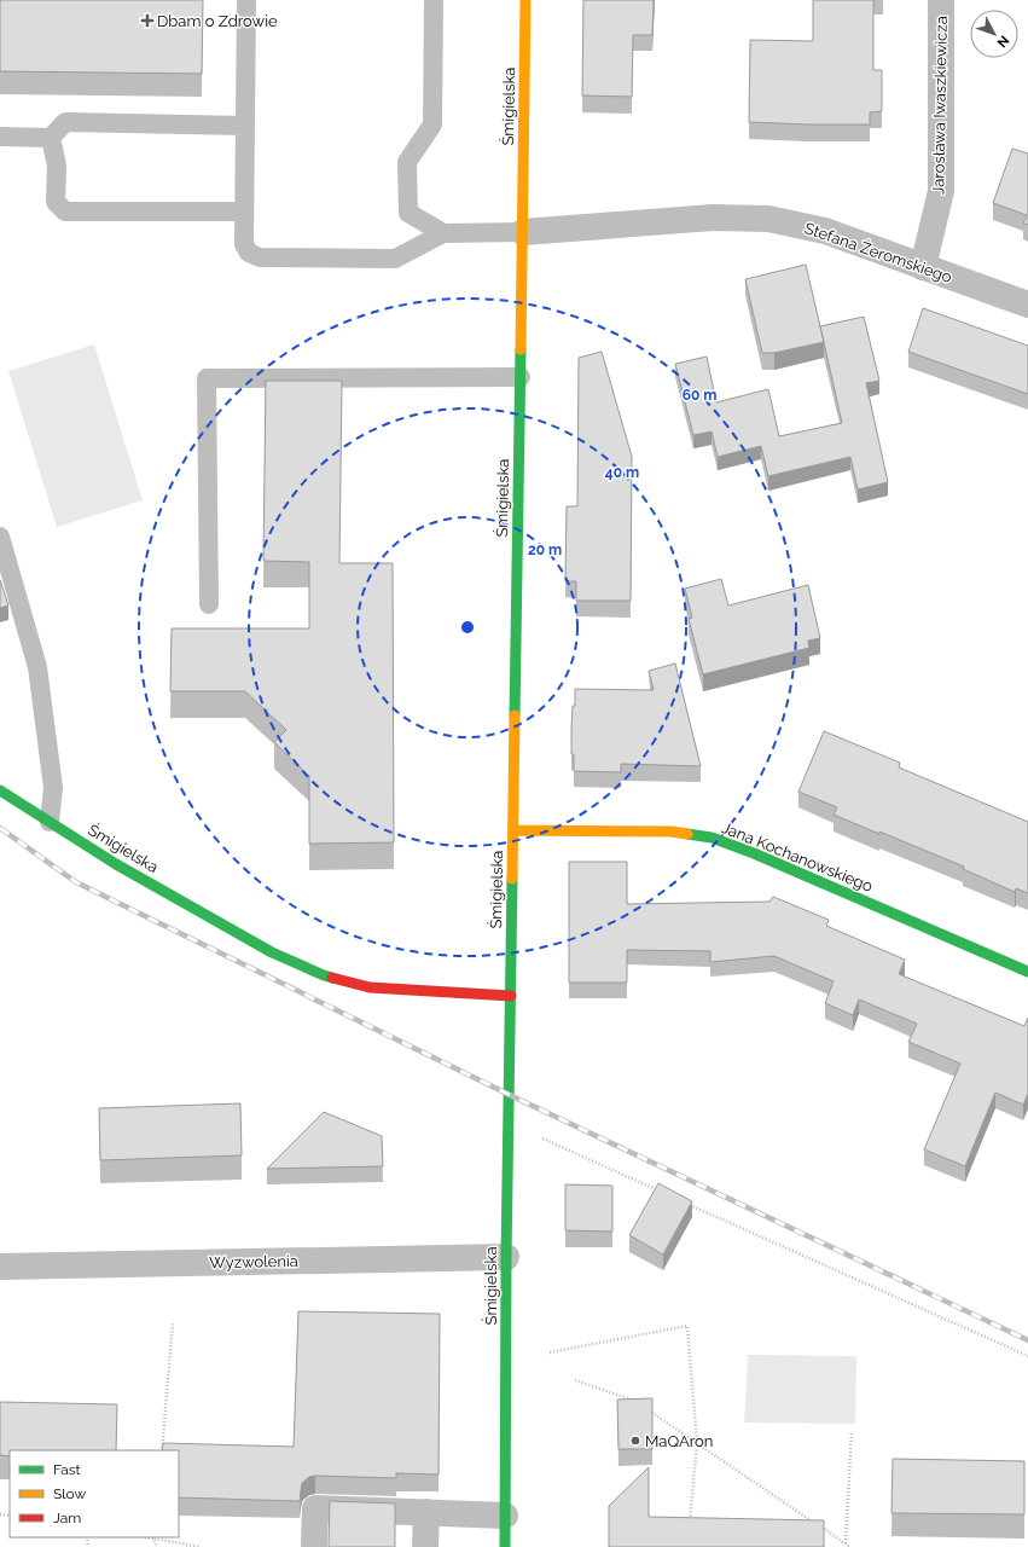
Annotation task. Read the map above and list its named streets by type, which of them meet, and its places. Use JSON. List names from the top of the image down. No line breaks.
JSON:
{"streets":{"street":["Jarosława Iwaszkiewicza","Śmigielska","Stefana Żeromskiego","Jana Kochanowskiego","Wyzwolenia"]},"crossings":[["Jarosława Iwaszkiewicza","Stefana Żeromskiego"],["Śmigielska","Stefana Żeromskiego"],["Śmigielska","Jana Kochanowskiego"],["Śmigielska","Wyzwolenia"]],"places":{"health":["Dbam o Zdrowie"],"other":["MaQAron"]},"legend":["Fast","Slow","Jam"],"north":"bottom right","rings":["60 m","40 m","20 m"]}
